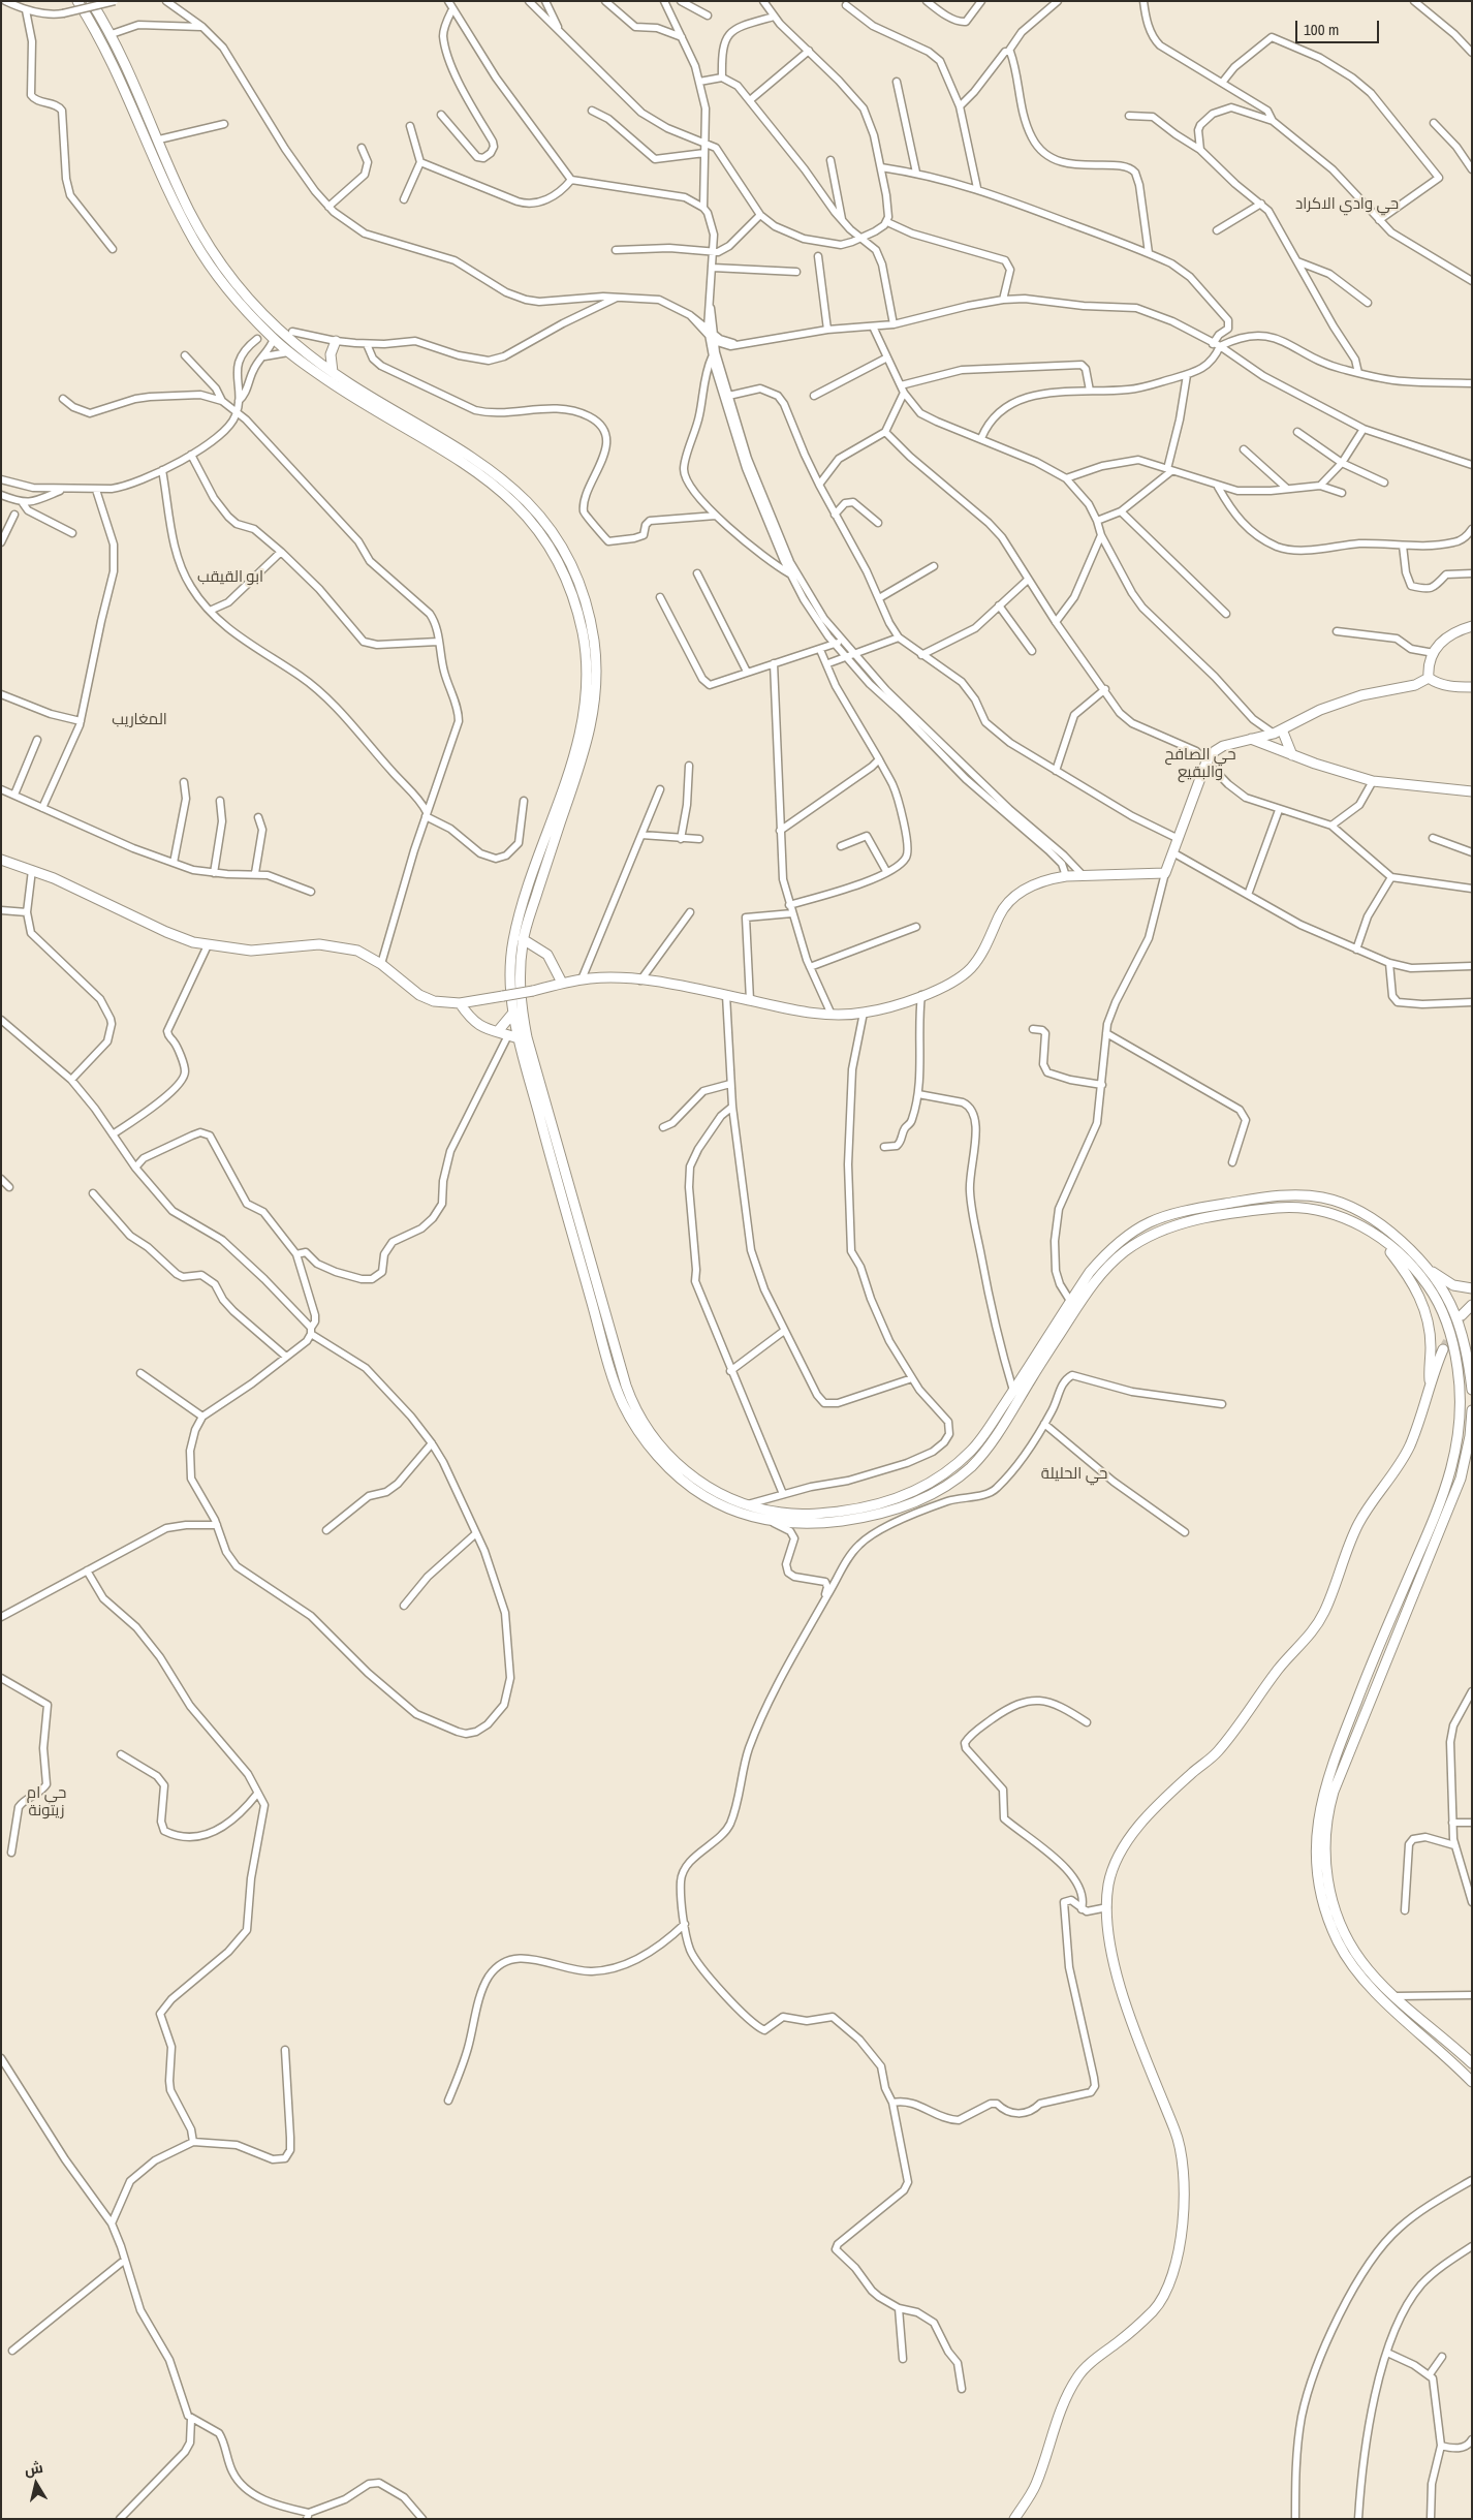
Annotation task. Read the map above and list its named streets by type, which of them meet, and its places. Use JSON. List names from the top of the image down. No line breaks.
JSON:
{"districts":["حي وادي الاكراد","ابو القيقب","المغاريب","حي الصافح والبقيع","حي الحليلة","حي ام زيتونة"],"scale_bar":"100 m","north":"top"}
